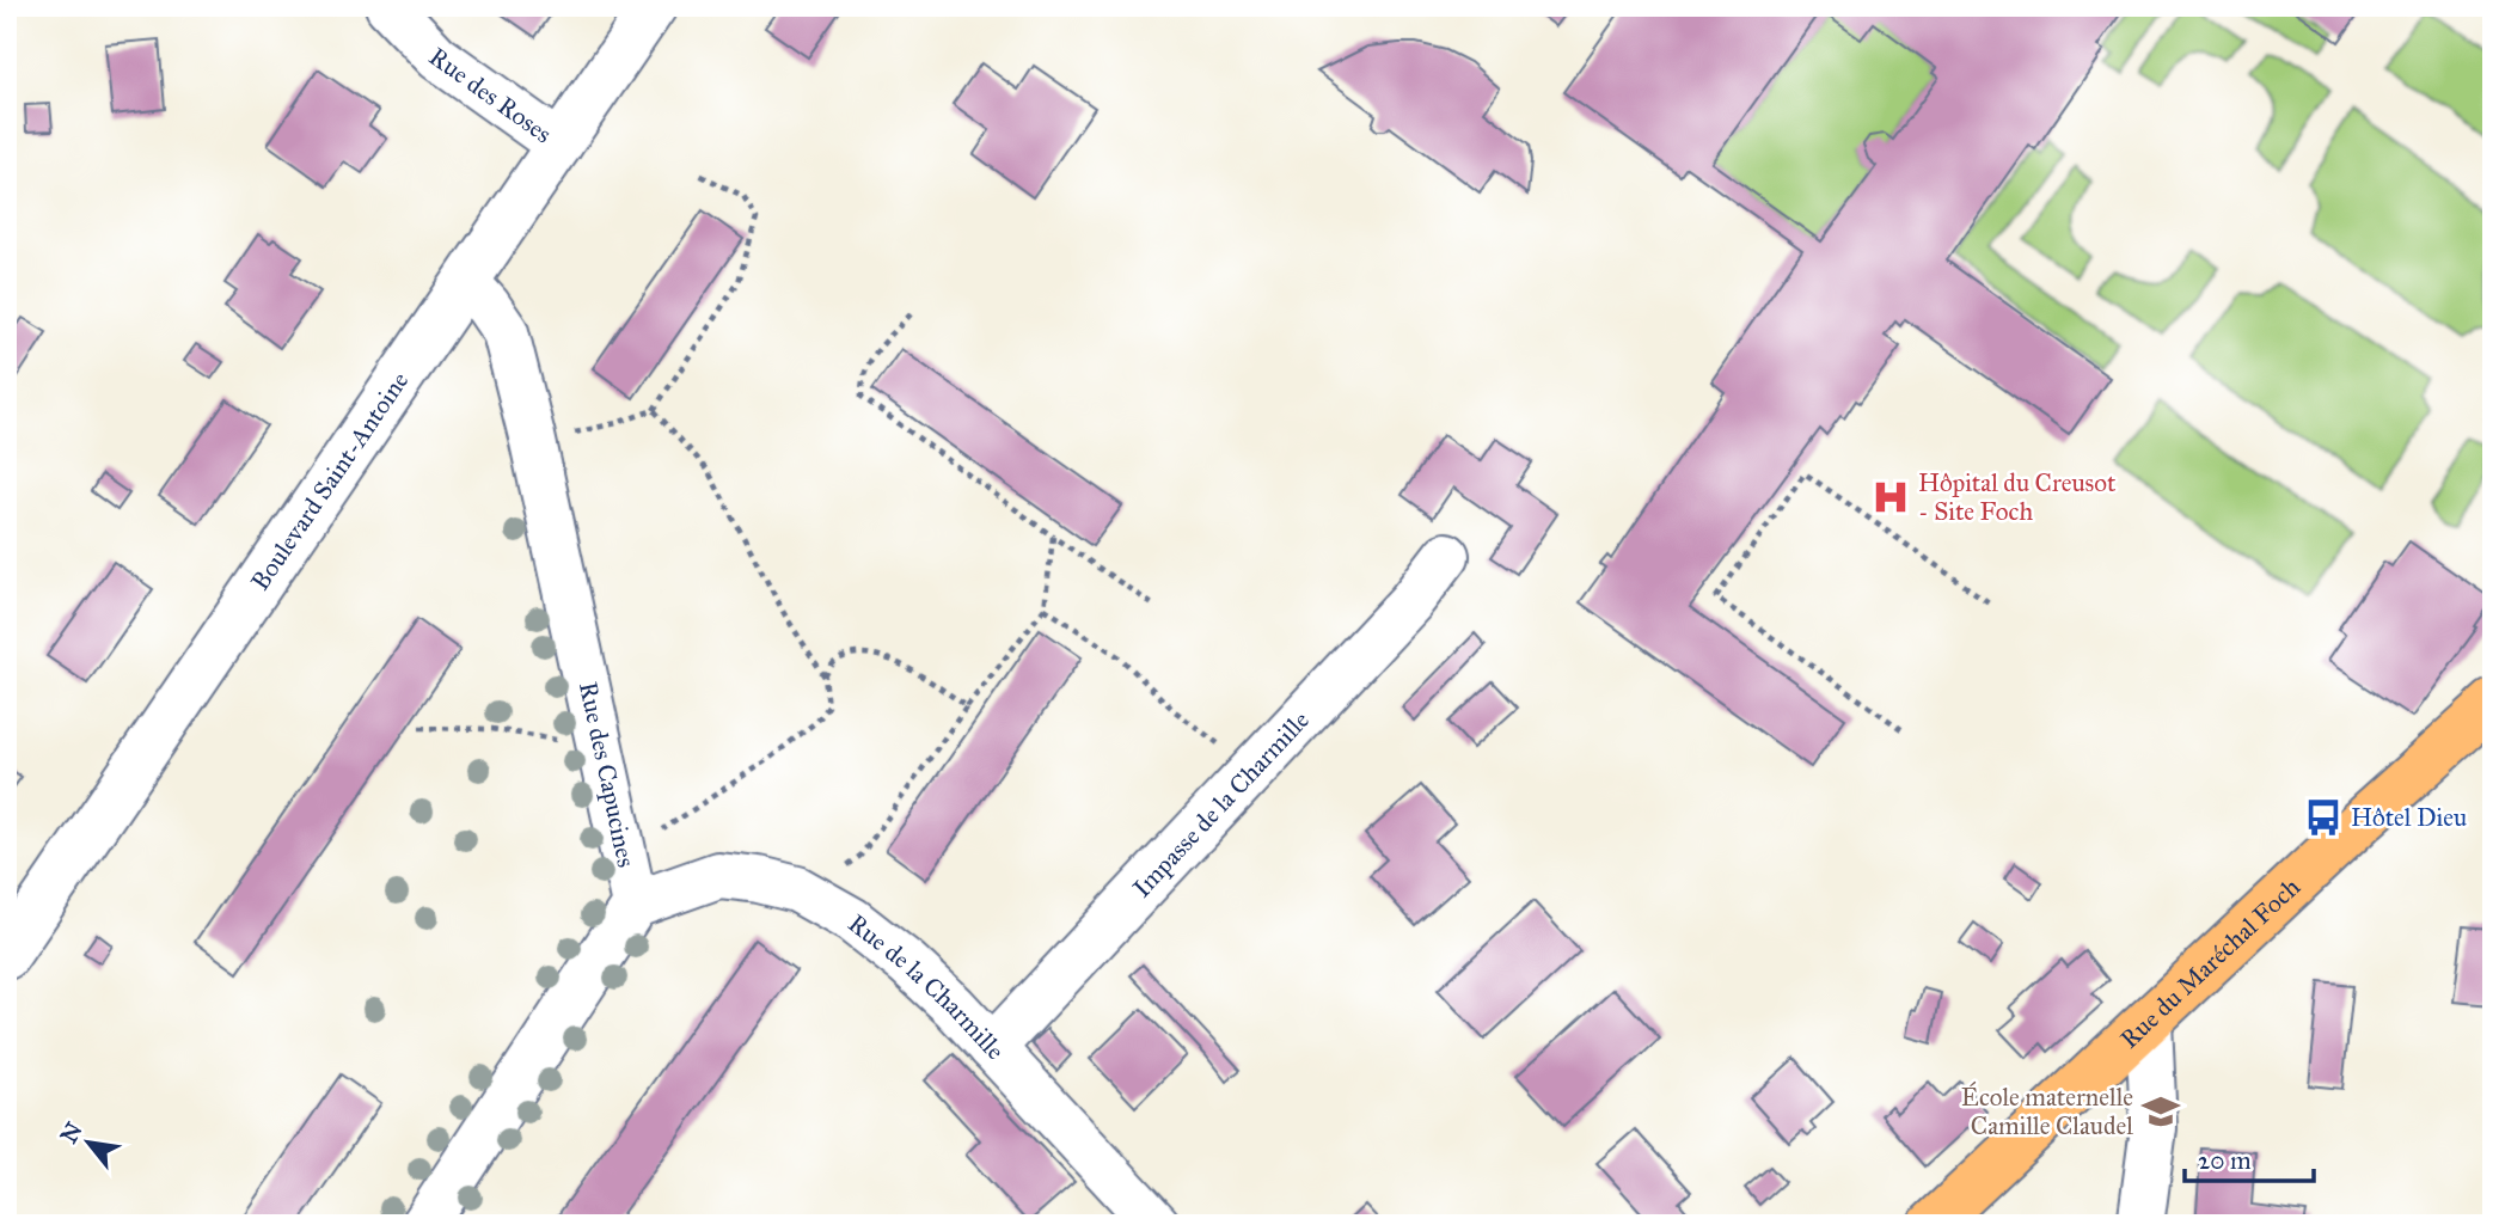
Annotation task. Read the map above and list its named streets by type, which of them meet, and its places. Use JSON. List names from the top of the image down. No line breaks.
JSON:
{"streets":{"main road":["Rue du Maréchal Foch"],"street":["Rue des Roses","Boulevard Saint-Antoine","Rue des Capucines","Impasse de la Charmille","Rue de la Charmille"]},"crossings":[["Rue des Roses","Boulevard Saint-Antoine"],["Boulevard Saint-Antoine","Rue des Capucines"],["Rue des Capucines","Rue de la Charmille"],["Impasse de la Charmille","Rue de la Charmille"]],"places":{"hospital":["Hôpital du Creusot - Site Foch"],"bus stop":["Hôtel Dieu"],"school or university":["École maternelle Camille Claudel"]},"scale_bar":"20 m","north":"top left"}
